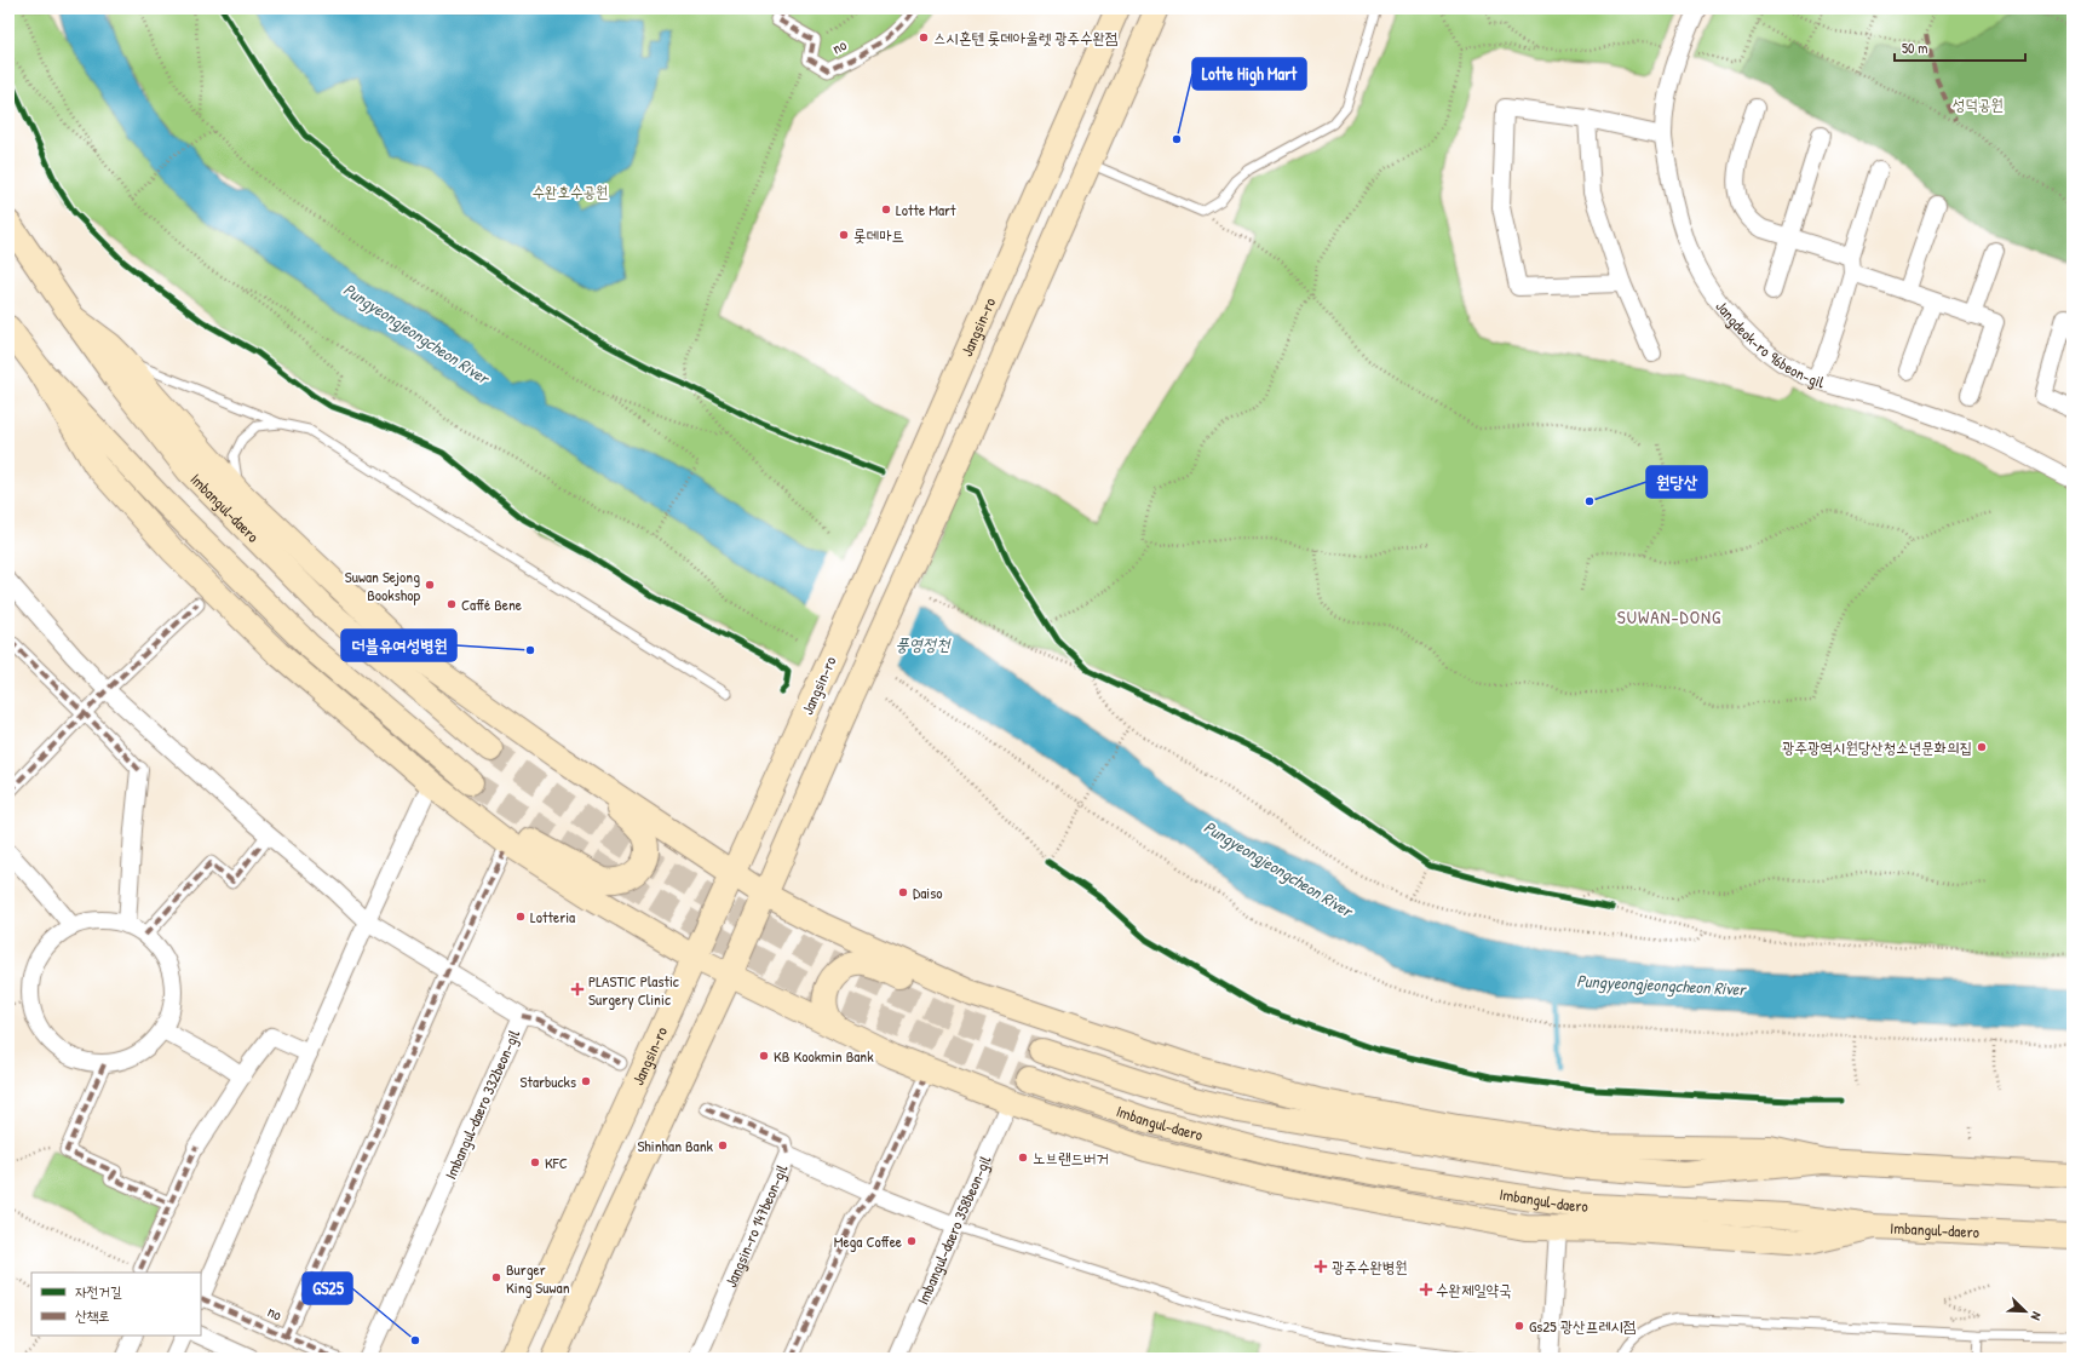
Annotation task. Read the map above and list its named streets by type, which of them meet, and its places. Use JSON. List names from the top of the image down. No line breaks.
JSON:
{"streets":{"main road":["Jangsin-ro","Imbangul-daero"],"street":["no","Jangdeok-ro 96beon-gil","Imbangul-daero 332beon-gil","Jangsin-ro 147beon-gil","Imbangul-daero 358beon-gil"]},"crossings":[["Jangsin-ro 147beon-gil","Imbangul-daero 358beon-gil"]],"districts":["SUWAN-DONG"],"water":["Pungyeongjeongcheon River","풍영정천"],"parks":["성덕공원","수완호수공원"],"places":{"other":["스시혼텐 롯데아울렛 광주수완점","Lotte High Mart","Lotte Mart","롯데마트","원당산","Suwan Sejong Bookshop","Caffé Bene","더블유여성병원","광주광역시원당산청소년문화의집","Daiso","Lotteria","KB Kookmin Bank","Starbucks","Shinhan Bank","노브랜드버거","KFC","Mega Coffee","Burger King Suwan","Gs25 광산프레시점","GS25"],"health":["PLASTIC Plastic Surgery Clinic","광주수완병원","수완제일약국"]},"legend":["자전거길","산책로"],"scale_bar":"50 m","north":"bottom right"}
